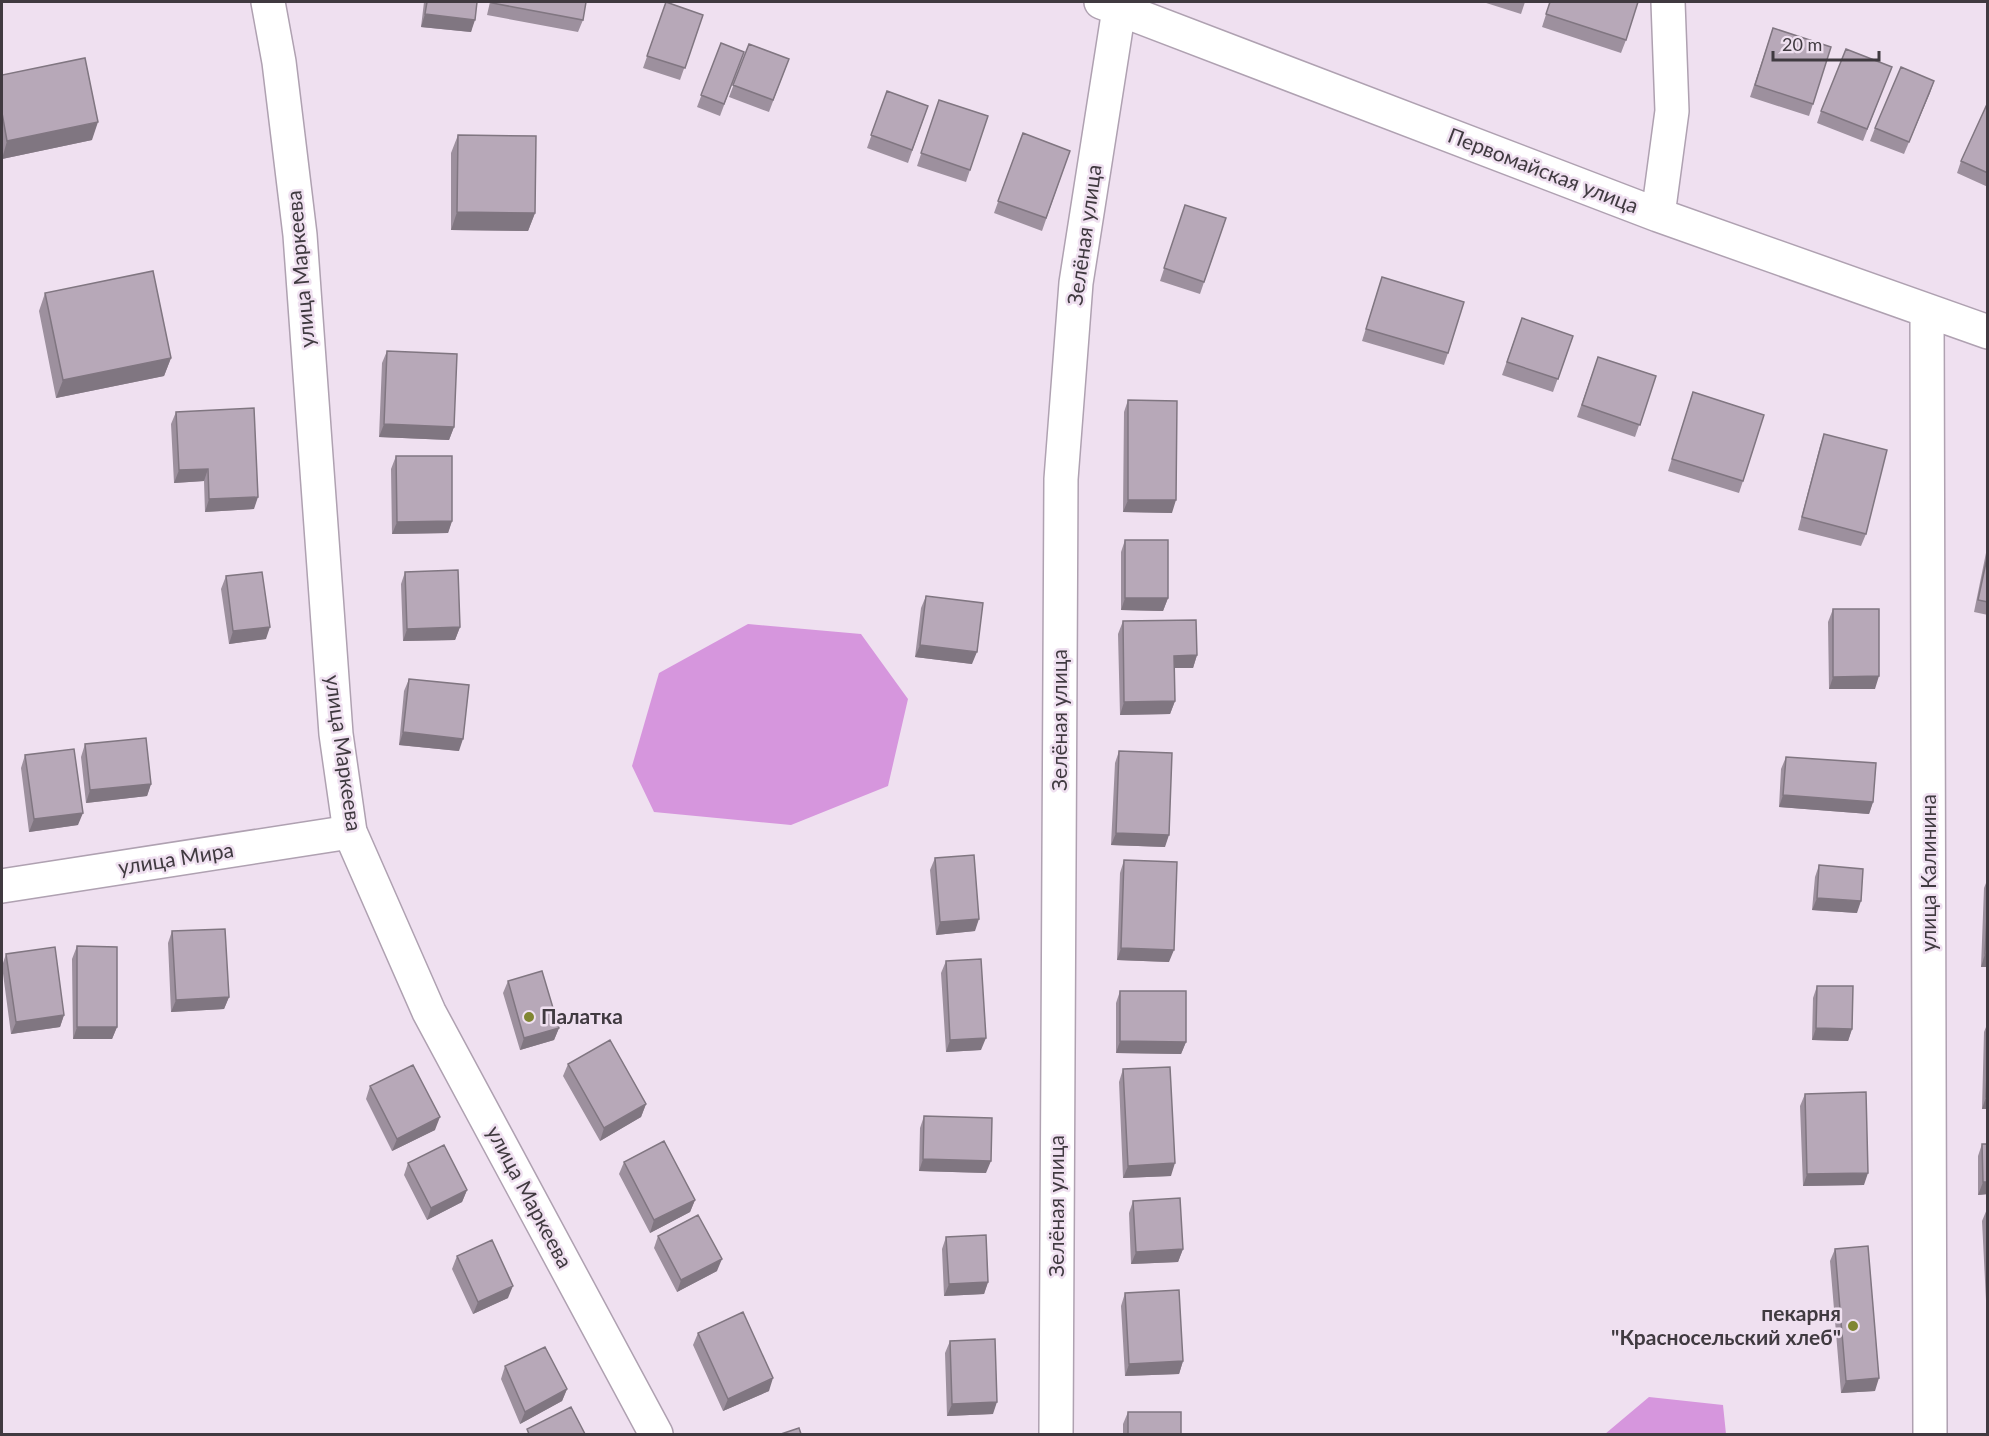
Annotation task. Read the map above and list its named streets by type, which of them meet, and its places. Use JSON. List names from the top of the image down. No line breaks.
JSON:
{"streets":{"street":["Первомайская улица","Зелёная улица","улица Маркеева","улица Мира","улица Калинина"]},"crossings":[["Первомайская улица","Зелёная улица"],["Первомайская улица","улица Калинина"],["улица Маркеева","улица Мира"]],"places":["Палатка","пекарня \"Красносельский хлеб\""],"scale_bar":"20 m"}
